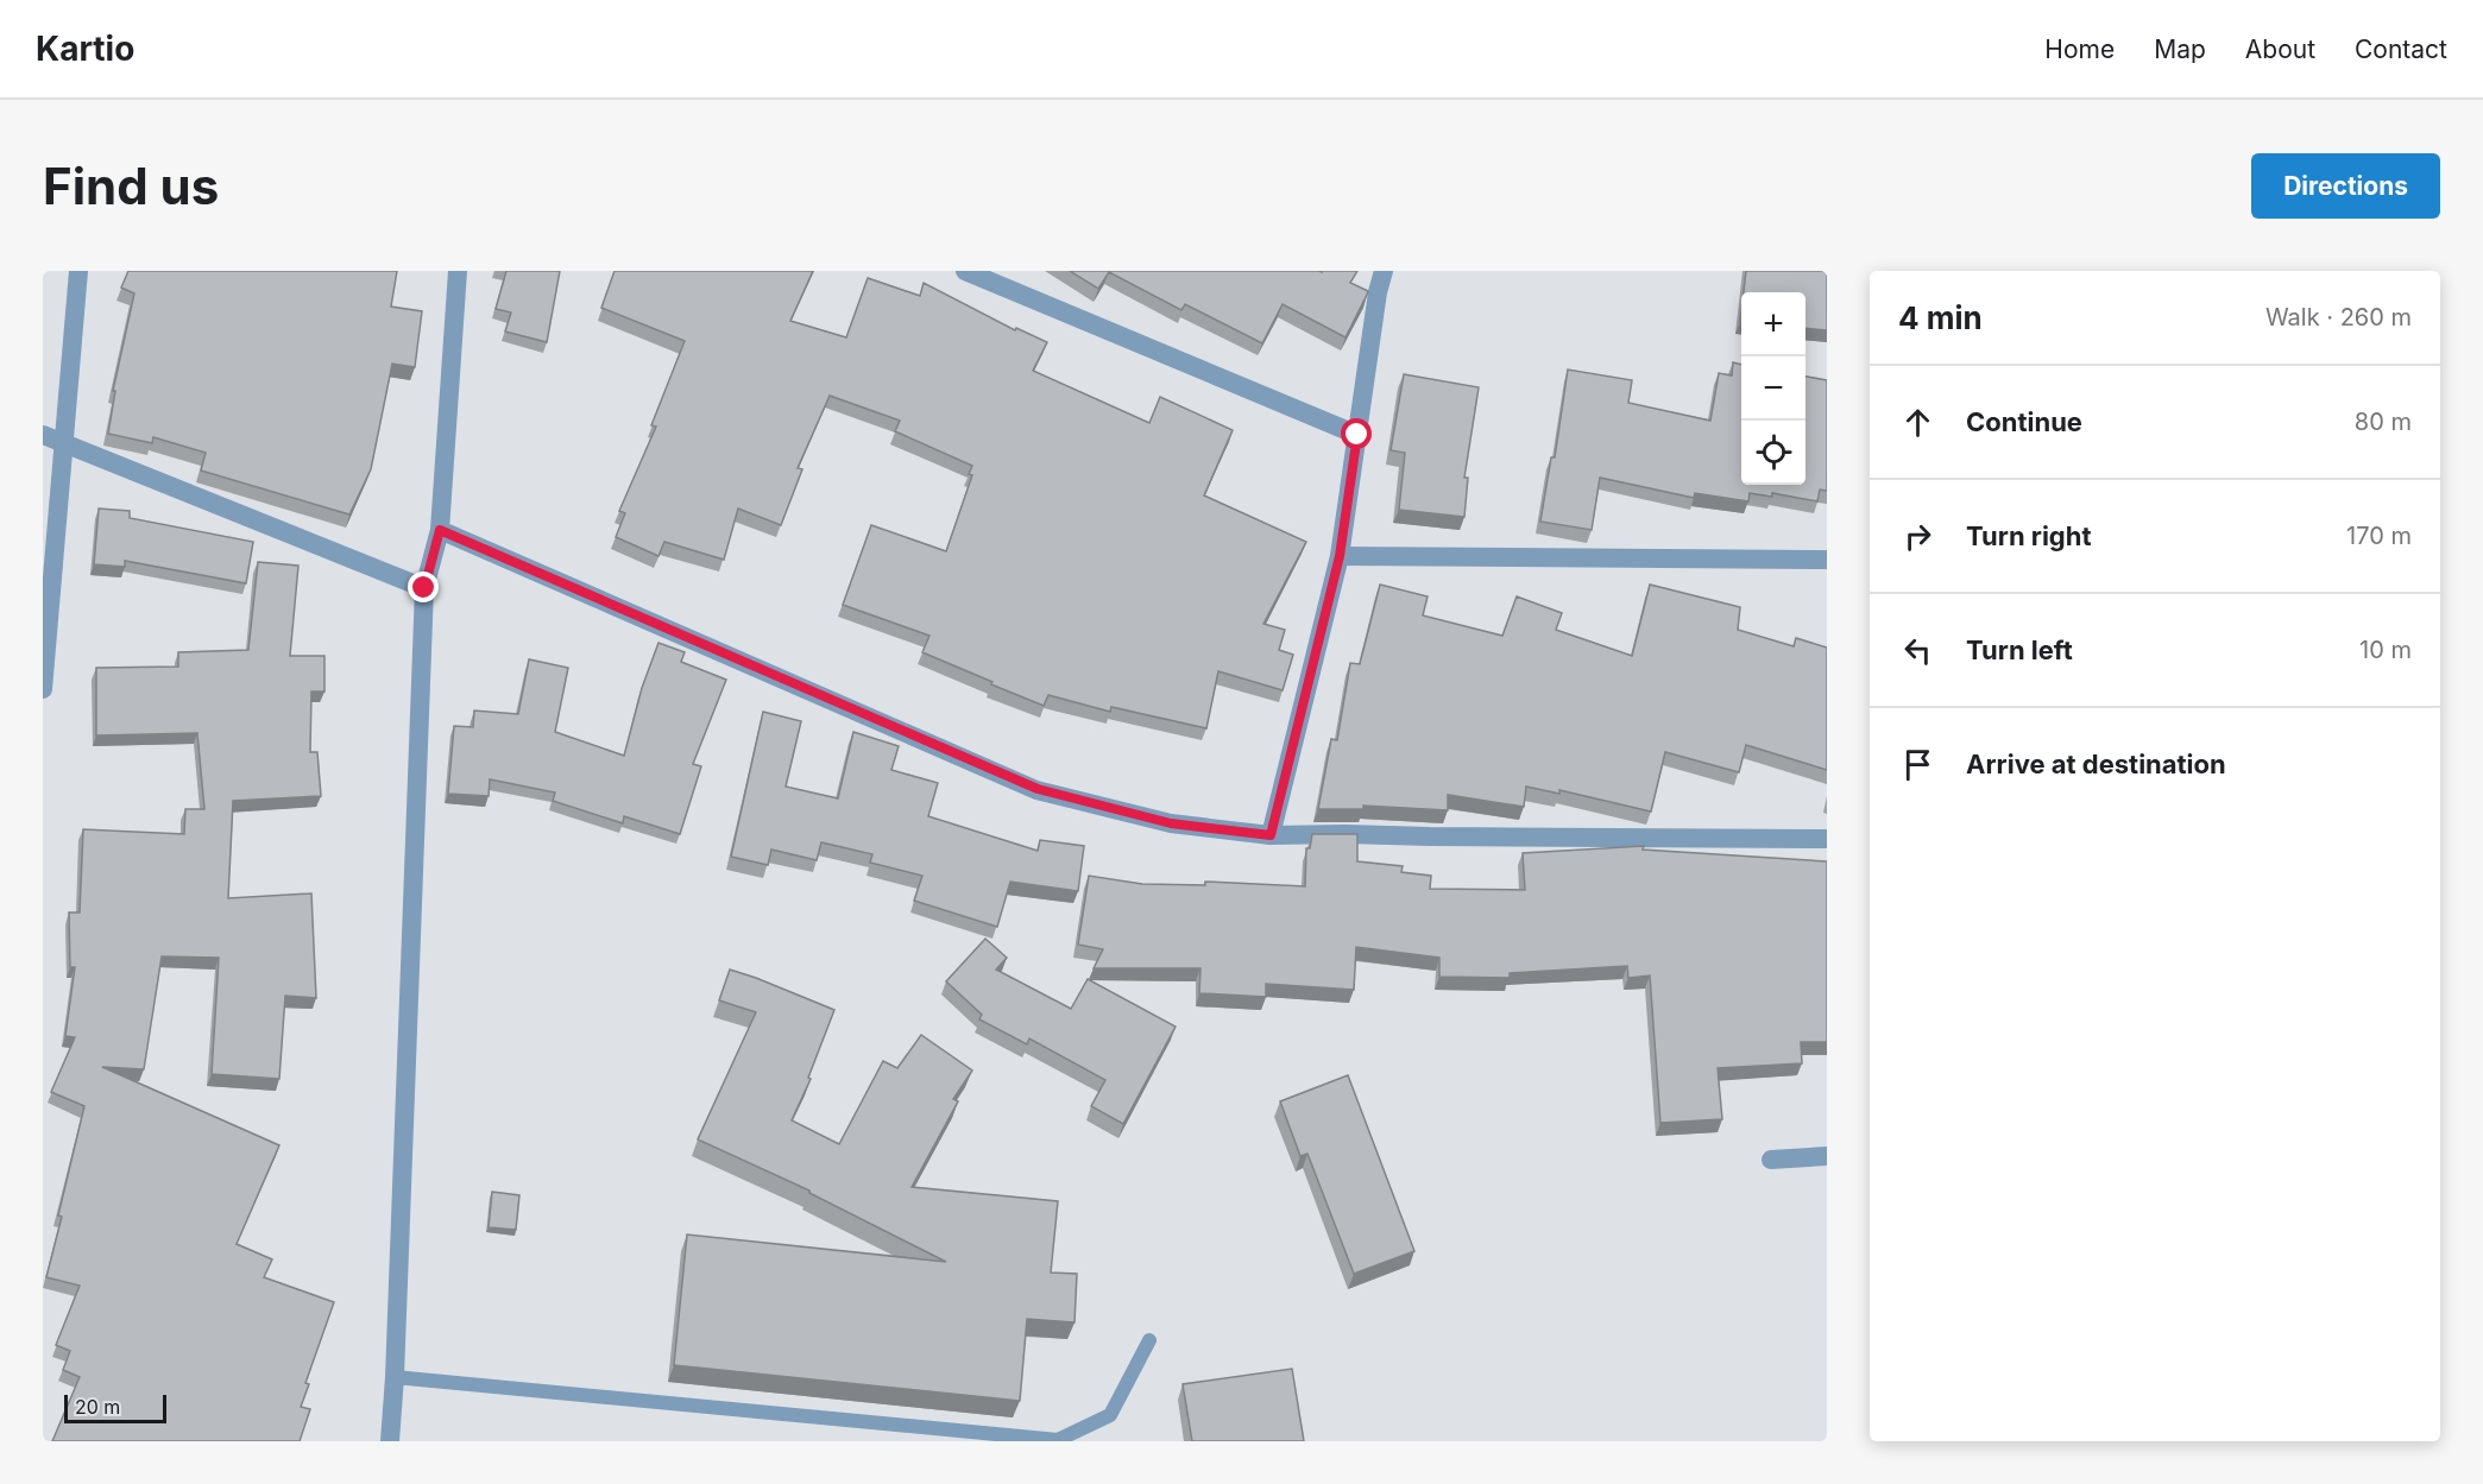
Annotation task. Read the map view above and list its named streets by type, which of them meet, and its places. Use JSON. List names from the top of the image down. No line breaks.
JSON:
{"scale_bar":"20 m","page":{"header":"Kartio","nav":["Home","Map","About","Contact"],"buttons":"Directions","title":"Find us","heading":["4 min","Walk · 260 m"],"map_buttons":["+","−"],"list":[["Continue","80 m"],["Turn right","170 m"],["Turn left","10 m"],"Arrive at destination"],"scale":"20 m"}}
